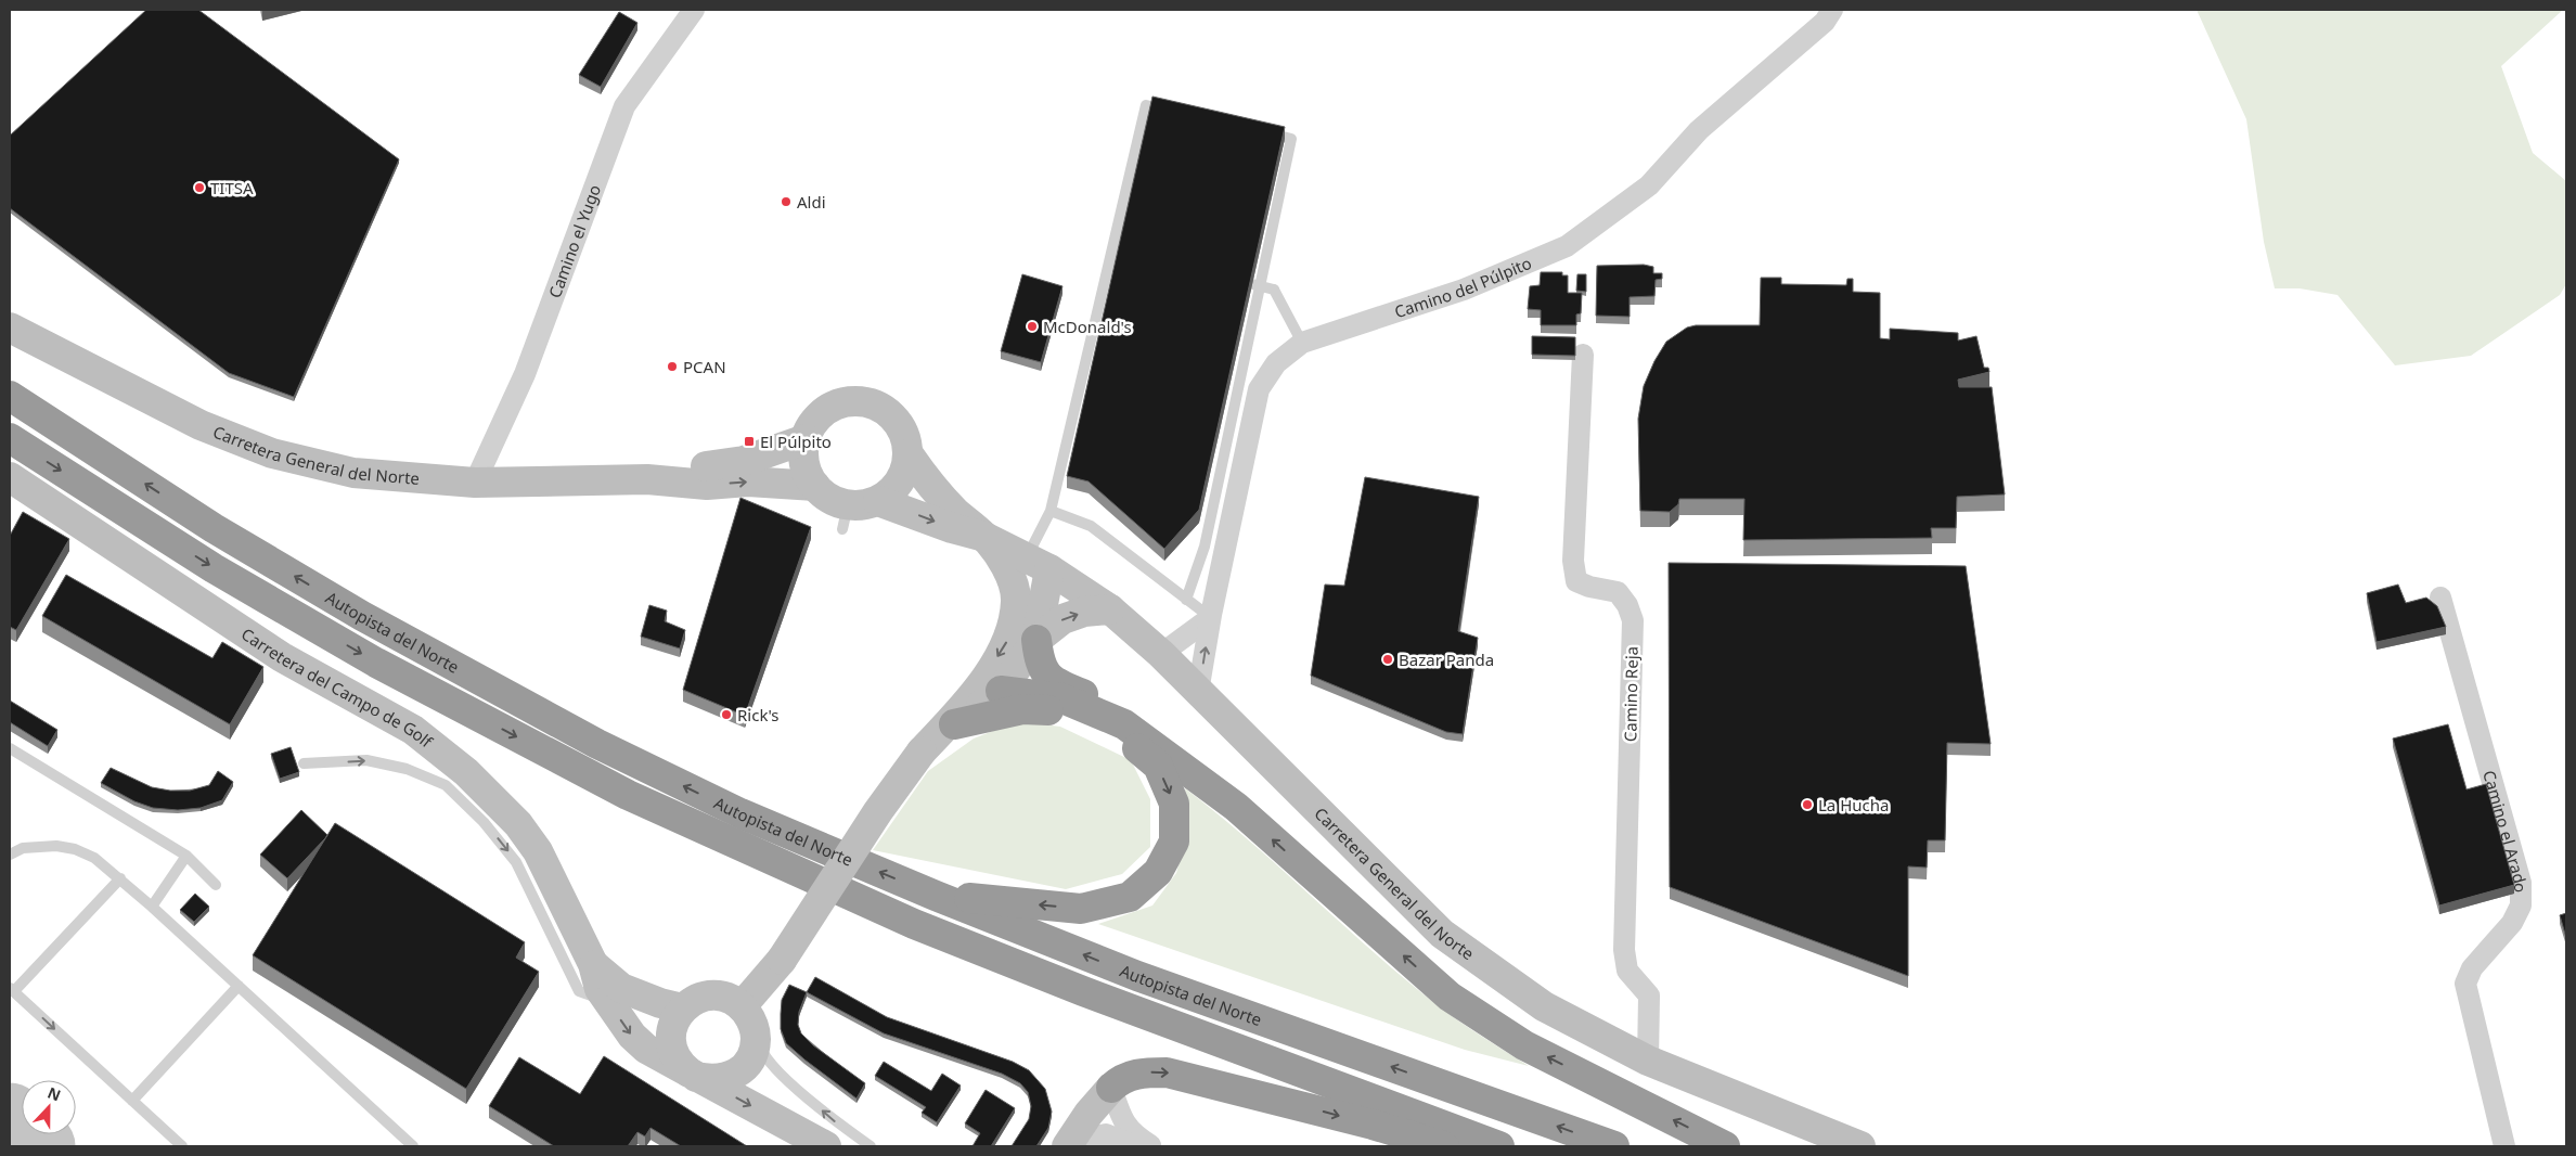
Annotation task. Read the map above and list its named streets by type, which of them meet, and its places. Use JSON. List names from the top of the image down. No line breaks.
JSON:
{"streets":{"highway":["Autopista del Norte"],"main road":["Carretera General del Norte","Carretera del Campo de Golf"],"street":["Camino el Yugo","Camino del Púlpito","Camino Reja","Camino el Arado"]},"crossings":[["Camino el Yugo","Carretera General del Norte"],["Camino del Púlpito","Carretera General del Norte"],["Carretera General del Norte","Camino Reja"]],"places":{"other":["TITSA","Aldi","McDonald's","PCAN","Bazar Panda","Rick's","La Hucha"],"transit":["El Púlpito"]},"north":"top"}
